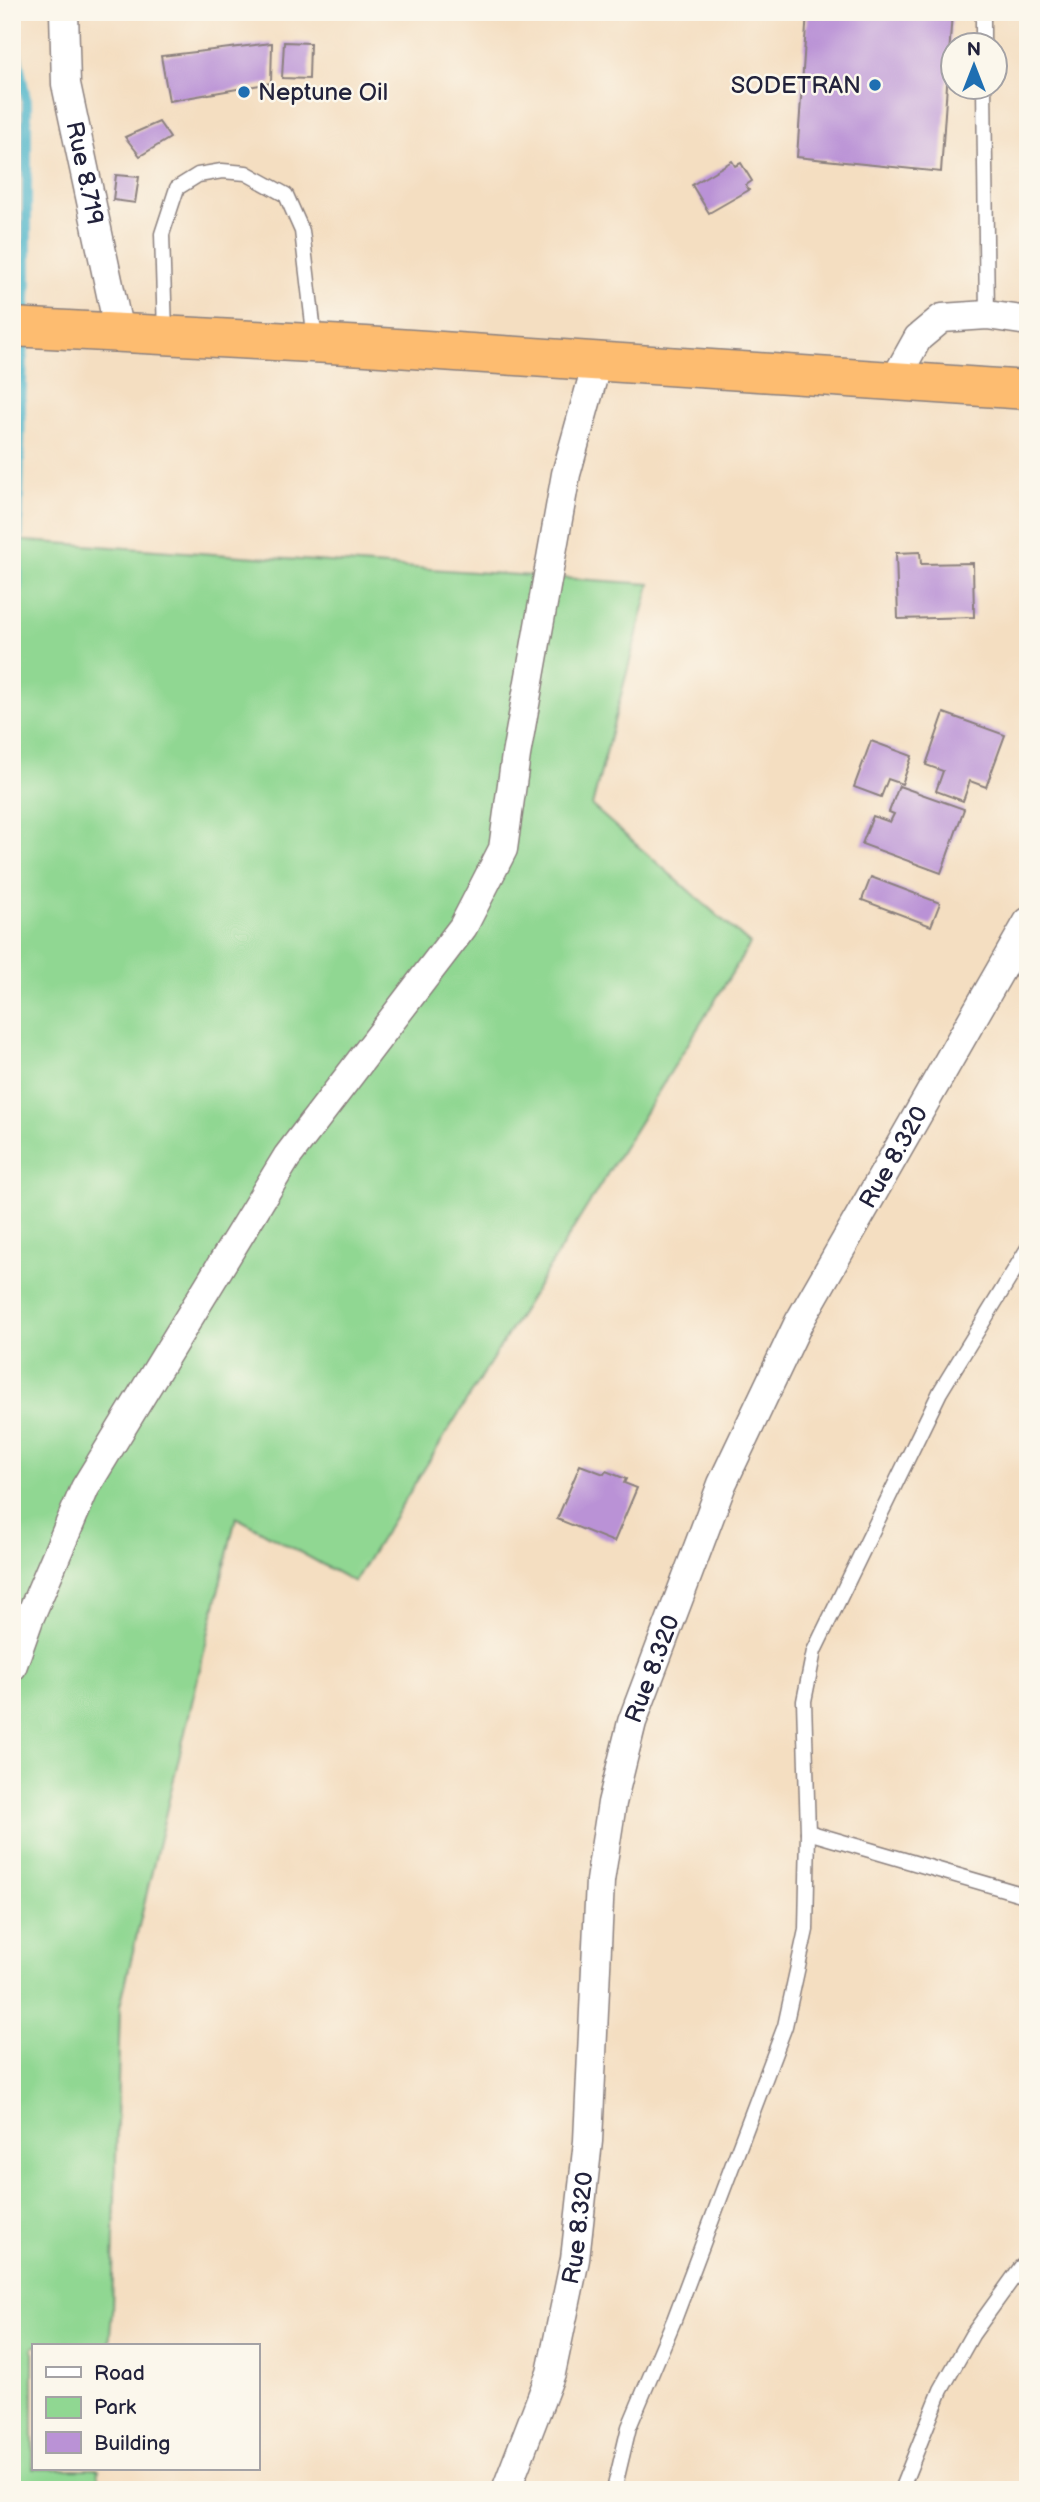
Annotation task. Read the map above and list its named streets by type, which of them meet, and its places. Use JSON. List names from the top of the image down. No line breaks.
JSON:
{"streets":{"street":["Rue 8.719","Rue 8.320"]},"places":["SODETRAN","Neptune Oil"],"legend":["Road","Park","Building"],"north":"top"}
